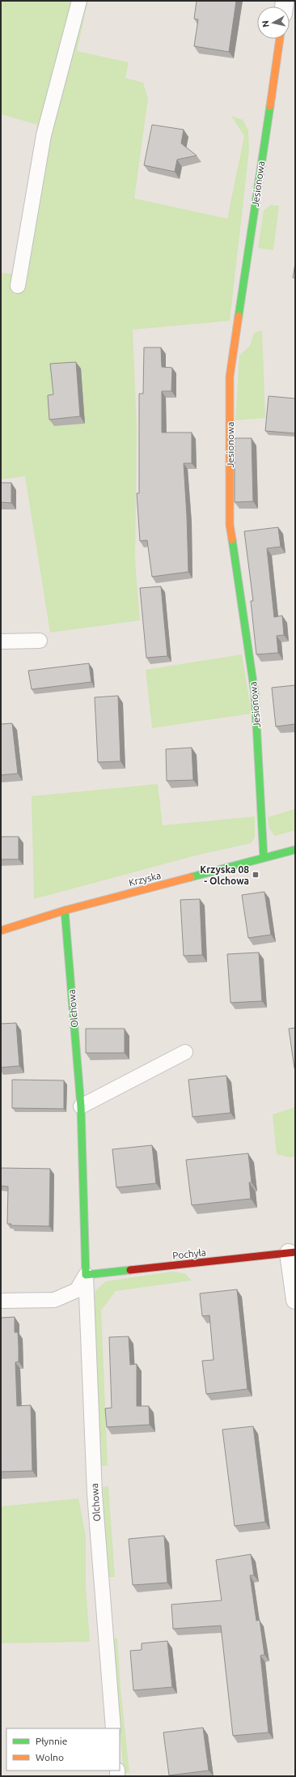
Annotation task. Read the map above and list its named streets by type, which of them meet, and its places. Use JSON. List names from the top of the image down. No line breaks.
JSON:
{"streets":{"street":["Jesionowa","Krzyska","Olchowa","Pochyła"]},"crossings":[["Jesionowa","Krzyska"],["Krzyska","Olchowa"],["Olchowa","Pochyła"]],"places":{"transit":["Krzyska 08 - Olchowa"]},"legend":["Płynnie","Wolno"],"north":"left"}
